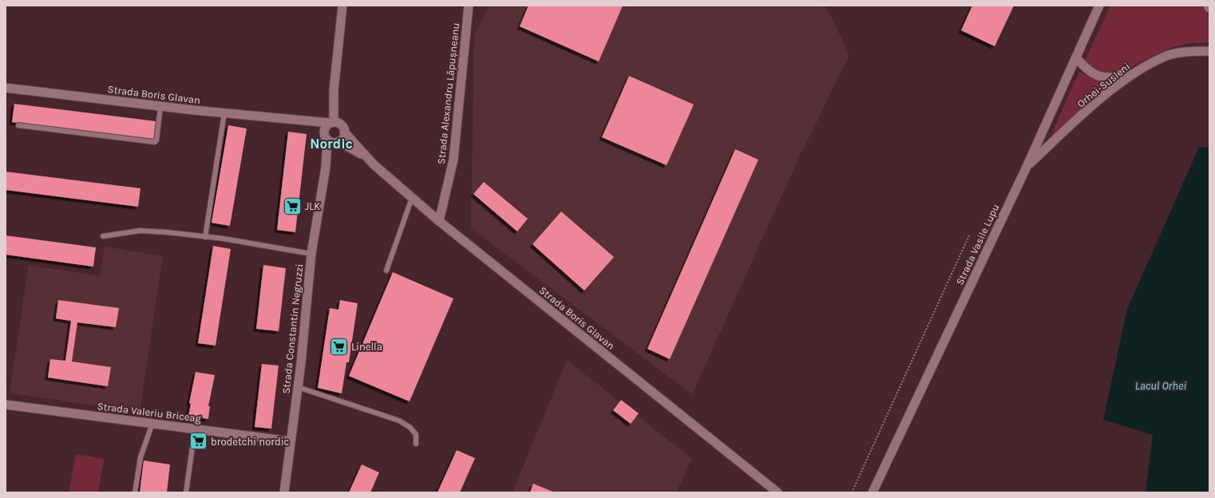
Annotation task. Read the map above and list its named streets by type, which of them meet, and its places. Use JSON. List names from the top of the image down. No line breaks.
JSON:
{"streets":{"street":["Orhei-Susleni","Strada Alexandru Lăpușneanu","Strada Boris Glavan","Strada Vasile Lupu","Strada Constantin Negruzzi","Strada Valeriu Briceag"]},"crossings":[["Orhei-Susleni","Strada Vasile Lupu"],["Strada Alexandru Lăpușneanu","Strada Boris Glavan"],["Strada Boris Glavan","Strada Constantin Negruzzi"],["Strada Constantin Negruzzi","Strada Valeriu Briceag"]],"districts":["Nordic"],"water":["Lacul Orhei"],"places":{"supermarket":["JLK","Linella","brodetchi nordic"]}}
